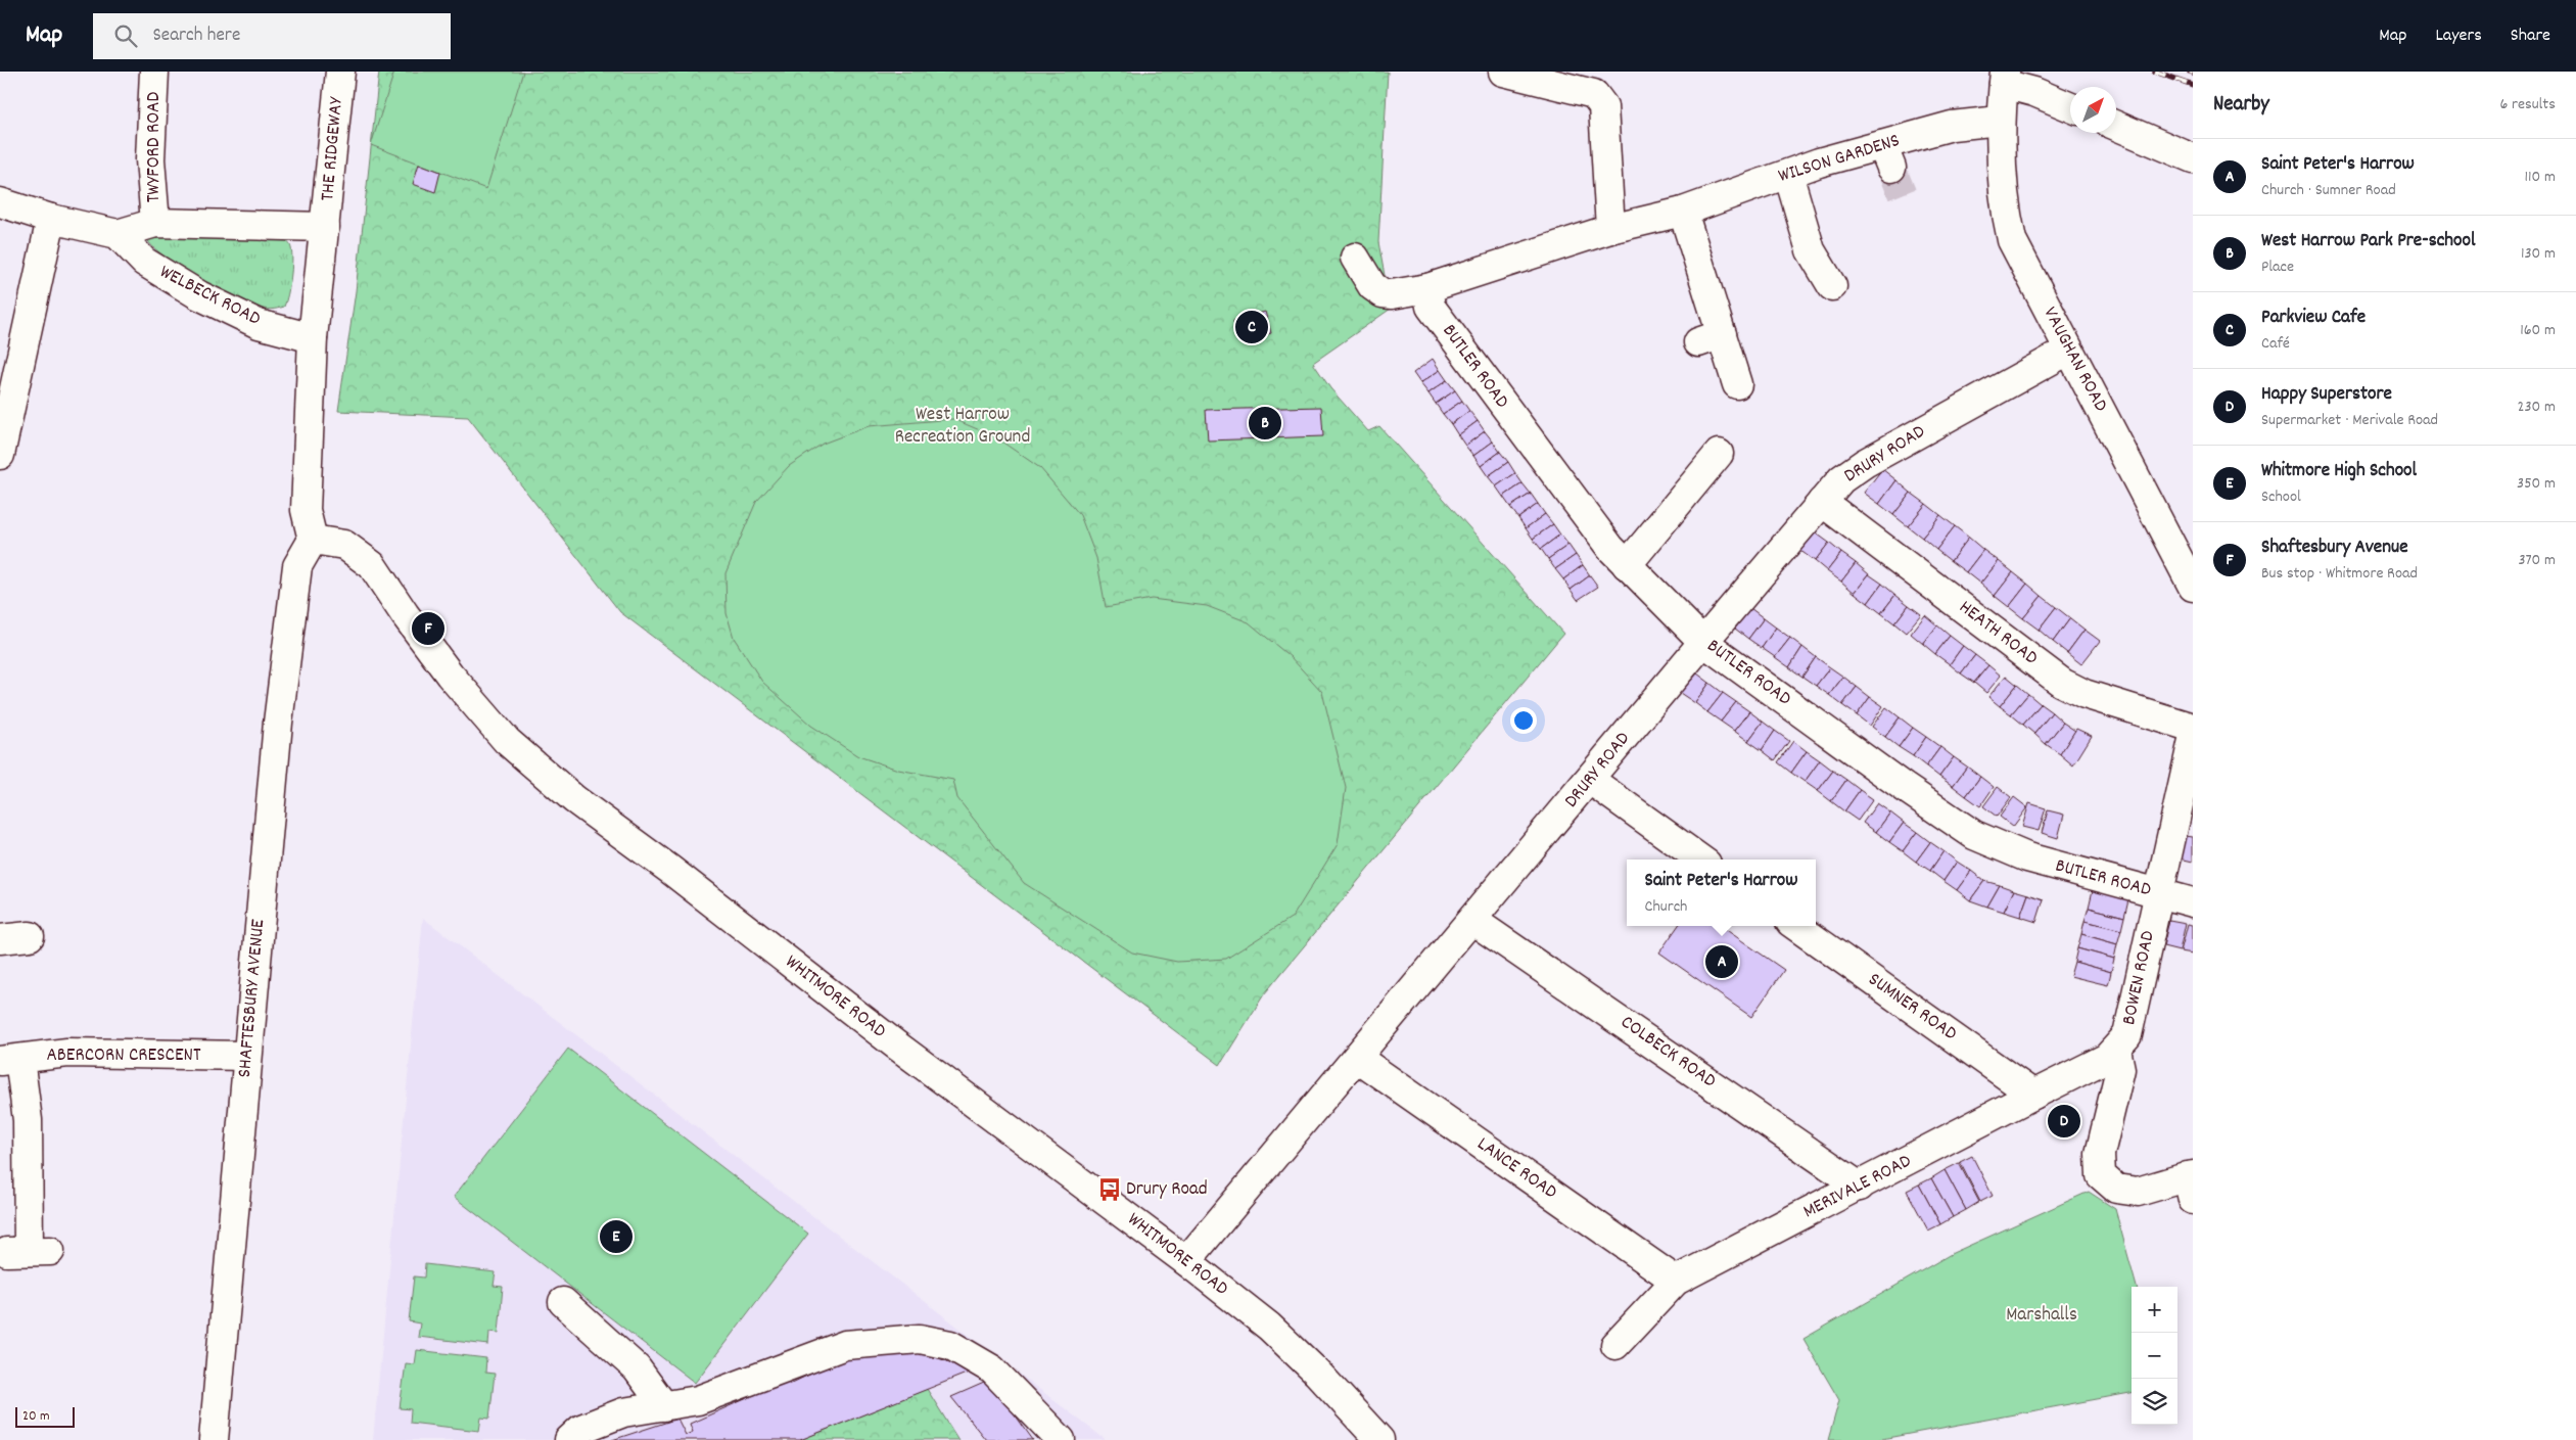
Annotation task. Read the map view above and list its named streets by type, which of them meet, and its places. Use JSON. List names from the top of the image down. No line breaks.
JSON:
{"streets":{"street":["TWYFORD ROAD","THE RIDGEWAY","WILSON GARDENS","WELBECK ROAD","VAUGHAN ROAD","BUTLER ROAD","DRURY ROAD","HEATH ROAD","BOWEN ROAD","WHITMORE ROAD","SHAFTESBURY AVENUE","SUMNER ROAD","COLBECK ROAD","ABERCORN CRESCENT","LANCE ROAD","MERIVALE ROAD"]},"crossings":[["WILSON GARDENS","VAUGHAN ROAD"],["WILSON GARDENS","BUTLER ROAD"],["VAUGHAN ROAD","DRURY ROAD"],["BUTLER ROAD","DRURY ROAD"],["BUTLER ROAD","BOWEN ROAD"],["DRURY ROAD","HEATH ROAD"],["DRURY ROAD","WHITMORE ROAD"],["DRURY ROAD","COLBECK ROAD"],["DRURY ROAD","LANCE ROAD"],["BOWEN ROAD","MERIVALE ROAD"],["WHITMORE ROAD","SHAFTESBURY AVENUE"],["SHAFTESBURY AVENUE","ABERCORN CRESCENT"],["SUMNER ROAD","MERIVALE ROAD"],["COLBECK ROAD","MERIVALE ROAD"],["LANCE ROAD","MERIVALE ROAD"]],"parks":["West Harrow Recreation Ground","Marshalls"],"places":{"bus stop":["Drury Road"]},"scale_bar":"20 m","north":"top right","page":{"header":"Map","search":"Search here","nav":["Map","Layers","Share"],"heading":["Nearby","6 results"],"list":[{"mark":"A","name":"Saint Peter's Harrow","note":"Church · Sumner Road","value":"110 m"},{"mark":"B","name":"West Harrow Park Pre-school","note":"Place","value":"130 m"},{"mark":"C","name":"Parkview Cafe","note":"Café","value":"160 m"},{"mark":"D","name":"Happy Superstore","note":"Supermarket · Merivale Road","value":"230 m"},{"mark":"E","name":"Whitmore High School","note":"School","value":"350 m"},{"mark":"F","name":"Shaftesbury Avenue","note":"Bus stop · Whitmore Road","value":"370 m"}],"pins":["C","B","F","A","D","E"],"popup":["Saint Peter's Harrow","Church"],"map_buttons":["+","−"],"scale":"20 m"}}
